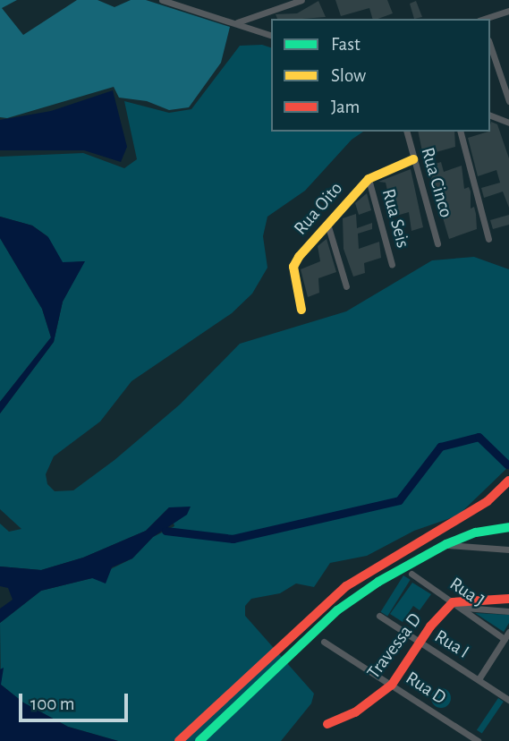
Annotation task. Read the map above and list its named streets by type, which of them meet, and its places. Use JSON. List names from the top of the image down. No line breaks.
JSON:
{"streets":{"main road":["Rua Oito","Travessa D"],"street":["Rua Cinco","Rua Seis","Rua J","Rua I","Rua D"]},"crossings":[["Rua Cinco","Rua Oito"],["Rua Oito","Rua Seis"],["Rua J","Travessa D"],["Rua I","Travessa D"],["Travessa D","Rua D"]],"legend":["Fast","Slow","Jam"],"scale_bar":"100 m"}
